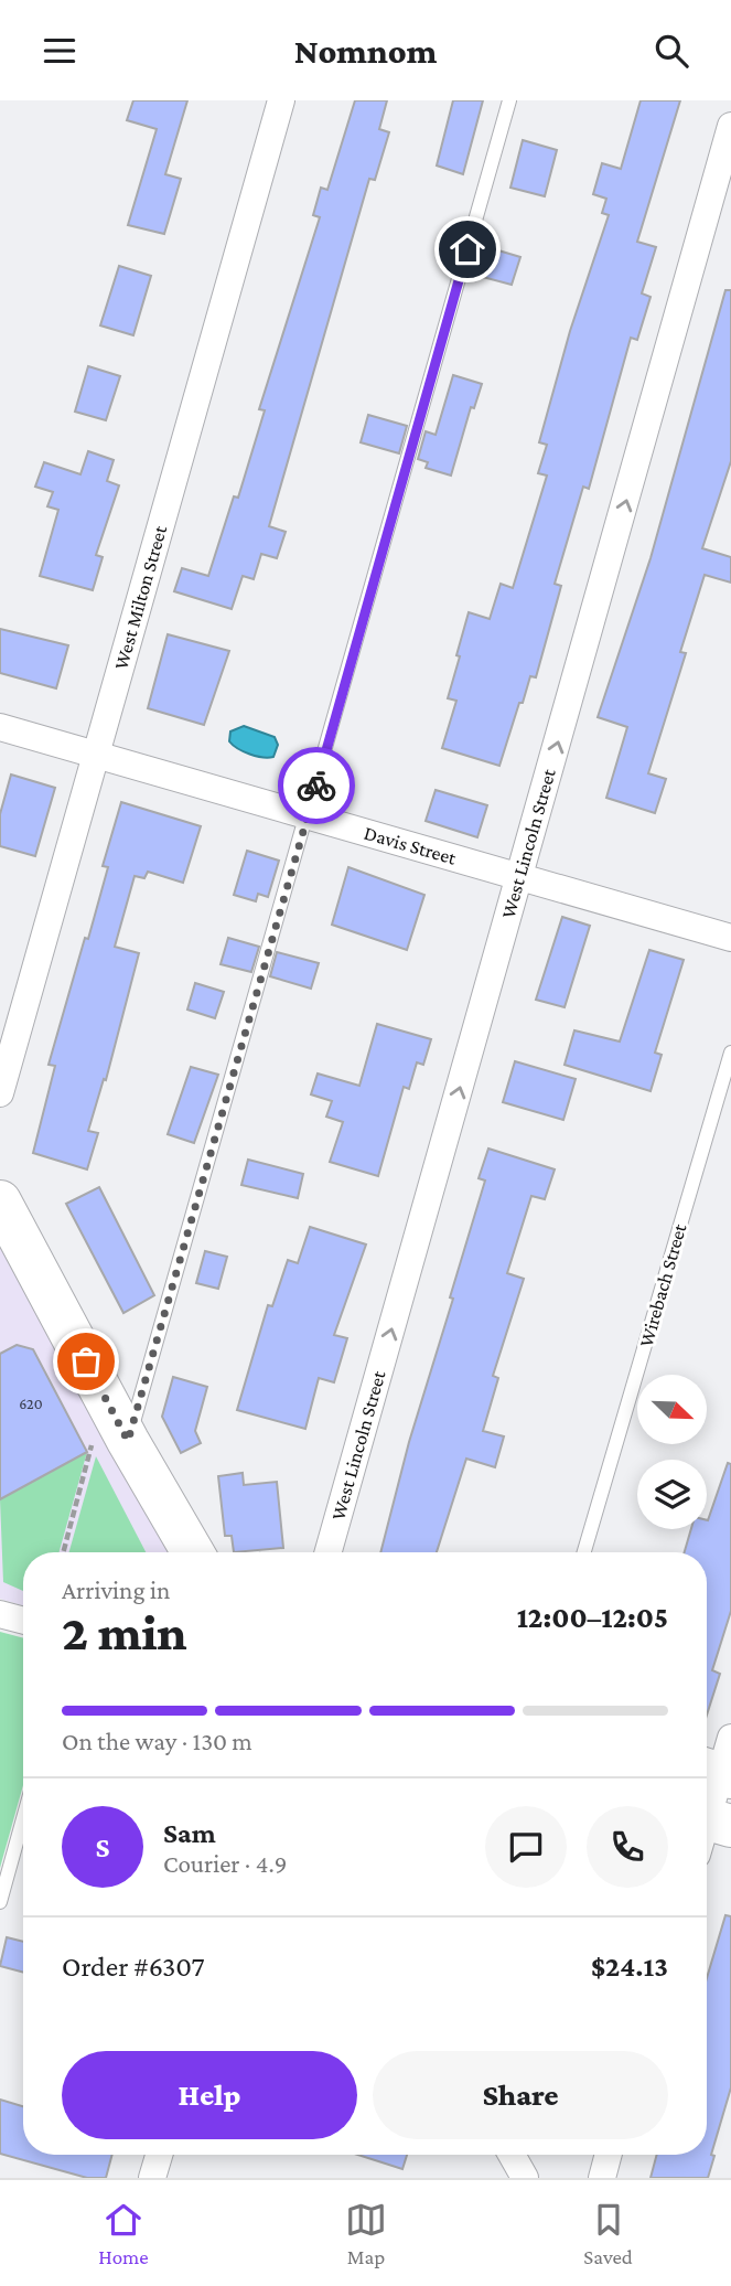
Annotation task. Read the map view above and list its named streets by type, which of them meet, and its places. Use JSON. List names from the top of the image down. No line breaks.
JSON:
{"streets":{"street":["West Milton Street","Davis Street","West Lincoln Street"],"lane":["Wirebach Street"]},"crossings":[["West Milton Street","Davis Street"],["Davis Street","West Lincoln Street"]],"one_way":["West Lincoln Street"],"house_numbers":["620"],"north":"bottom right","page":{"header":"Nomnom","heading":["2 min","Arriving in","12:00–12:05"],"panel":["Sam","Courier · 4.9","Order #6307","$24.13"],"bar":"On the way · 130 m","round":"S","buttons":["Help","Share"],"tabs":["Home","Map","Saved"]}}
